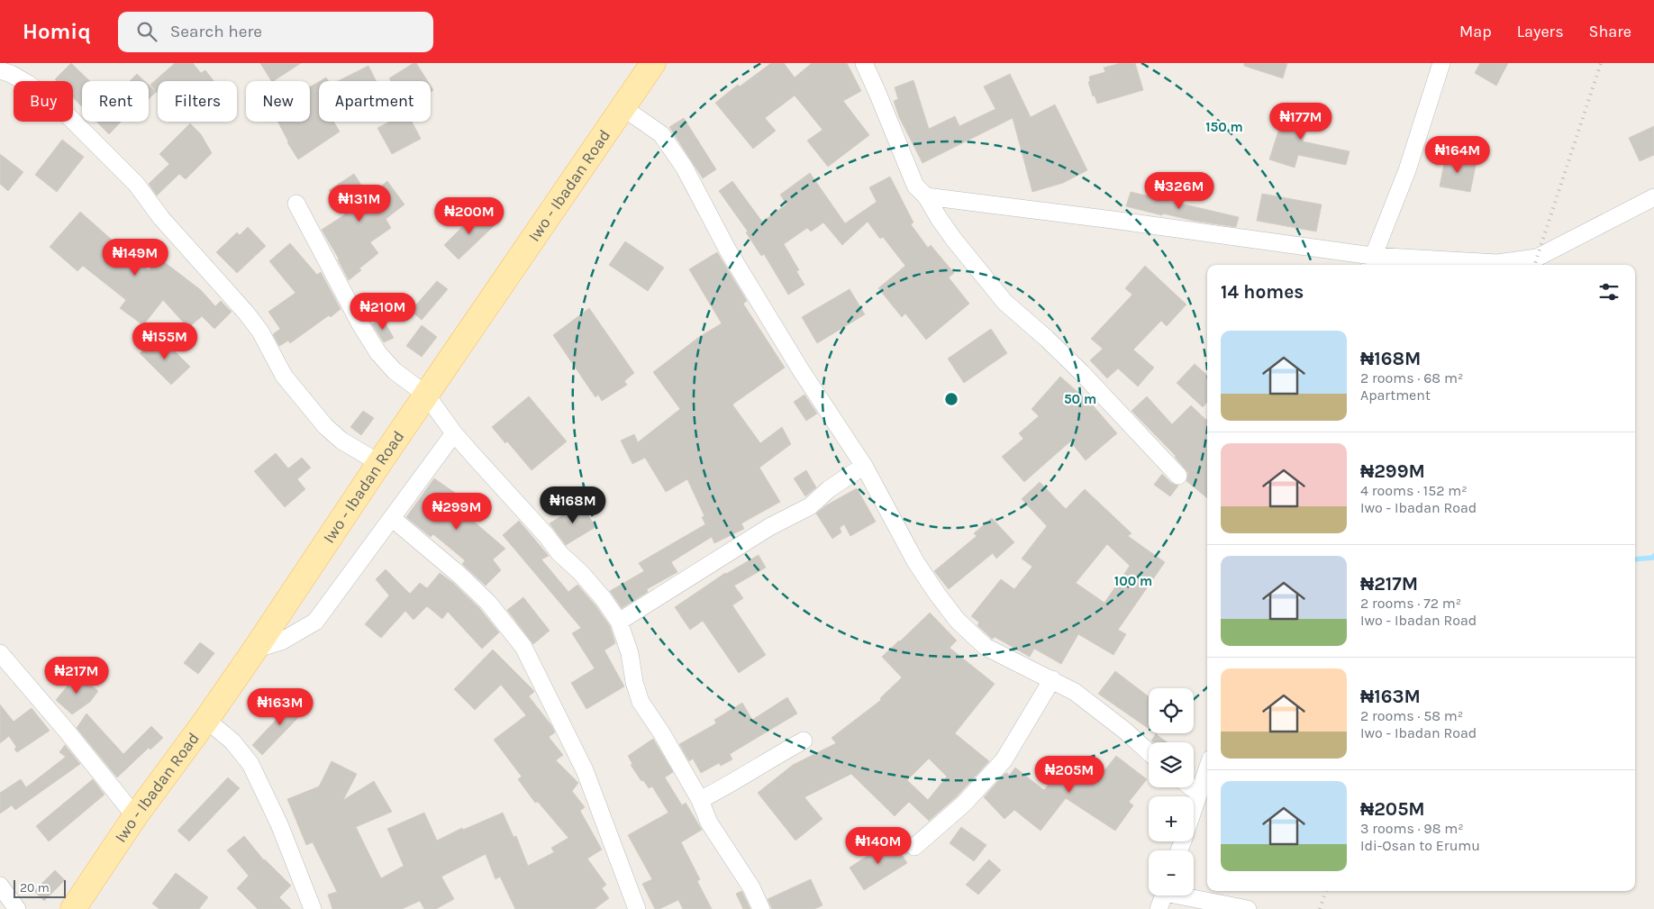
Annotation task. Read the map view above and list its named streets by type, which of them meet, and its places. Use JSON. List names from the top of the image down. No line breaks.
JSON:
{"streets":{"main road":["Iwo - Ibadan Road"]},"scale_bar":"20 m","page":{"header":"Homiq","search":"Search here","nav":["Map","Layers","Share"],"chip":["Buy","Rent","Filters","New","Apartment"],"price":["₦177M","₦164M","₦326M","₦131M","₦200M","₦149M","₦210M","₦155M","₦168M","₦299M","₦217M","₦163M","₦205M","₦140M"],"heading":"14 homes","list":[{"name":"₦168M","note":"2 rooms · 68 m² · Apartment"},{"name":"₦299M","note":"4 rooms · 152 m² · Iwo - Ibadan Road"},{"name":"₦217M","note":"2 rooms · 72 m² · Iwo - Ibadan Road"},{"name":"₦163M","note":"2 rooms · 58 m² · Iwo - Ibadan Road"},{"name":"₦205M","note":"3 rooms · 98 m² · Idi-Osan to Erumu"}],"map_buttons":["+","−"],"scale":"20 m"},"rings":["150 m","50 m","100 m"]}
